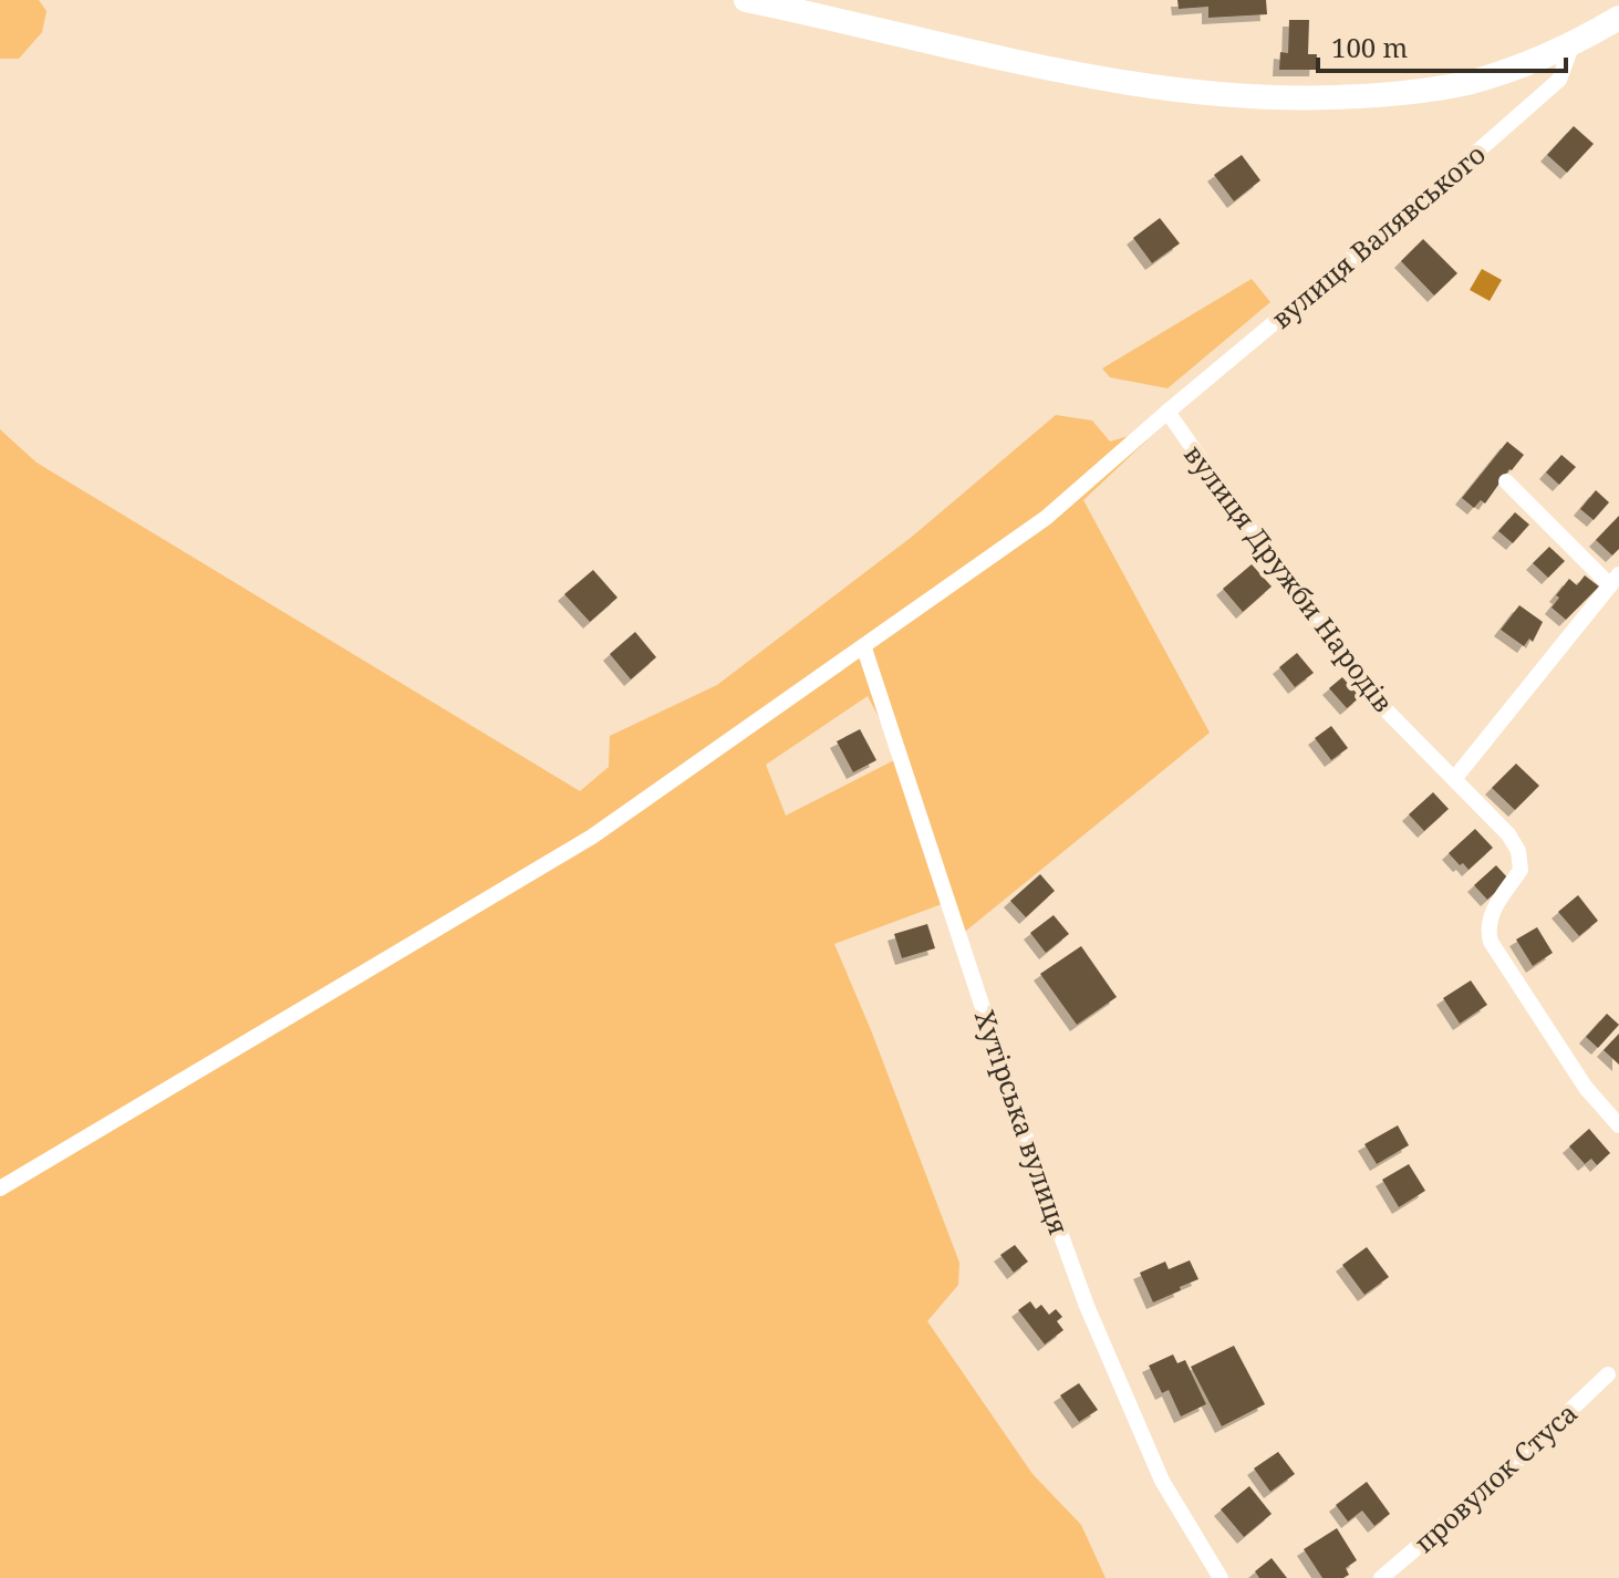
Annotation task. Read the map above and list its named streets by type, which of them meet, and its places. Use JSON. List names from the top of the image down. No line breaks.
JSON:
{"streets":{"street":["вулиця Валявського","вулиця Дружби Народів","Хутірська вулиця","провулок Стуса"]},"crossings":[["вулиця Валявського","вулиця Дружби Народів"],["вулиця Валявського","Хутірська вулиця"]],"scale_bar":"100 m"}
